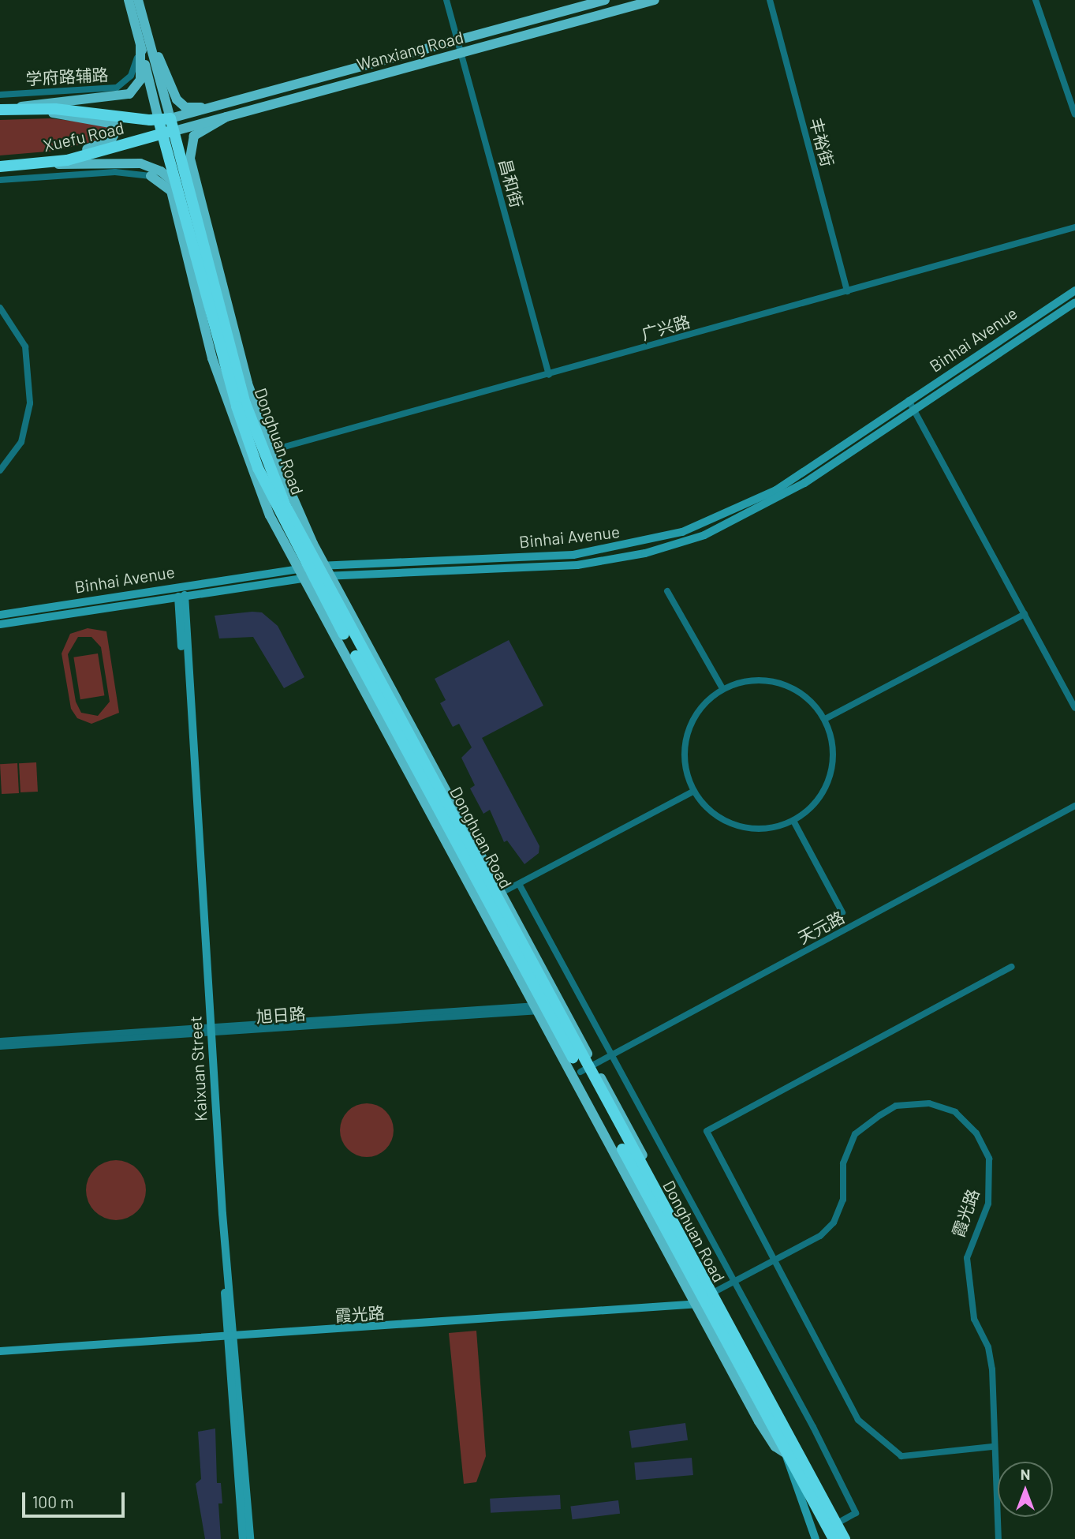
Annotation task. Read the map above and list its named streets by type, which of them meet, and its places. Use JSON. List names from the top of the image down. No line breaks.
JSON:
{"streets":{"highway":["Xuefu Road","Donghuan Road"],"main road":["Wanxiang Road","Binhai Avenue","Kaixuan Street","霞光路"],"street":["学府路辅路","丰裕街","昌和街","广兴路","天元路","旭日路"]},"crossings":[["Wanxiang Road","Xuefu Road"],["Wanxiang Road","昌和街"],["Wanxiang Road","Donghuan Road"],["Xuefu Road","Donghuan Road"],["丰裕街","广兴路"],["昌和街","广兴路"],["广兴路","Donghuan Road"],["Binhai Avenue","Donghuan Road"],["Binhai Avenue","Kaixuan Street"],["Donghuan Road","天元路"],["Donghuan Road","旭日路"],["Donghuan Road","霞光路"],["旭日路","Kaixuan Street"],["Kaixuan Street","霞光路"]],"scale_bar":"100 m","north":"top"}
